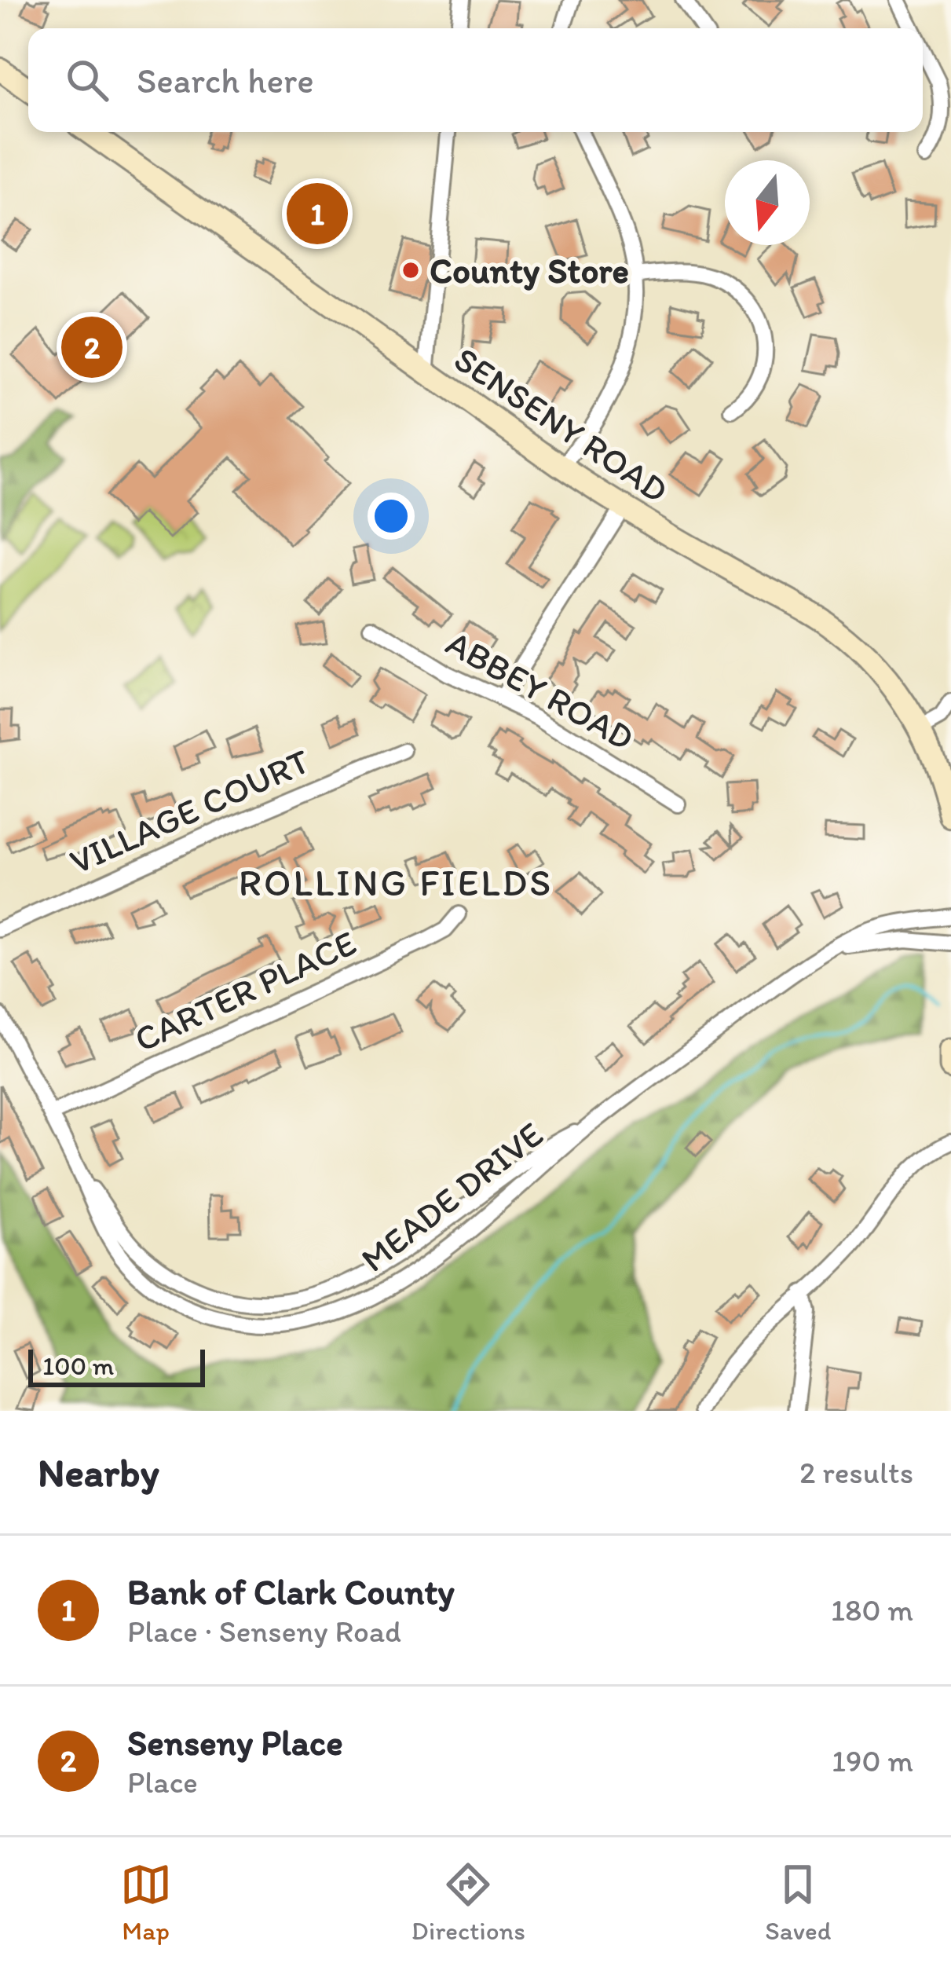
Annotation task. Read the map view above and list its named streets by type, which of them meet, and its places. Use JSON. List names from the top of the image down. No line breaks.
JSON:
{"streets":{"main road":["SENSENY ROAD"],"street":["ABBEY ROAD","VILLAGE COURT","CARTER PLACE","MEADE DRIVE"]},"crossings":[["CARTER PLACE","MEADE DRIVE"]],"districts":["ROLLING FIELDS"],"places":["County Store"],"scale_bar":"100 m","north":"bottom","page":{"search":"Search here","pins":["1","2"],"scale":"100 m","heading":["Nearby","2 results"],"list":[{"mark":"1","name":"Bank of Clark County","note":"Place · Senseny Road","value":"180 m"},{"mark":"2","name":"Senseny Place","note":"Place","value":"190 m"}],"nav":["Map","Directions","Saved"]}}
